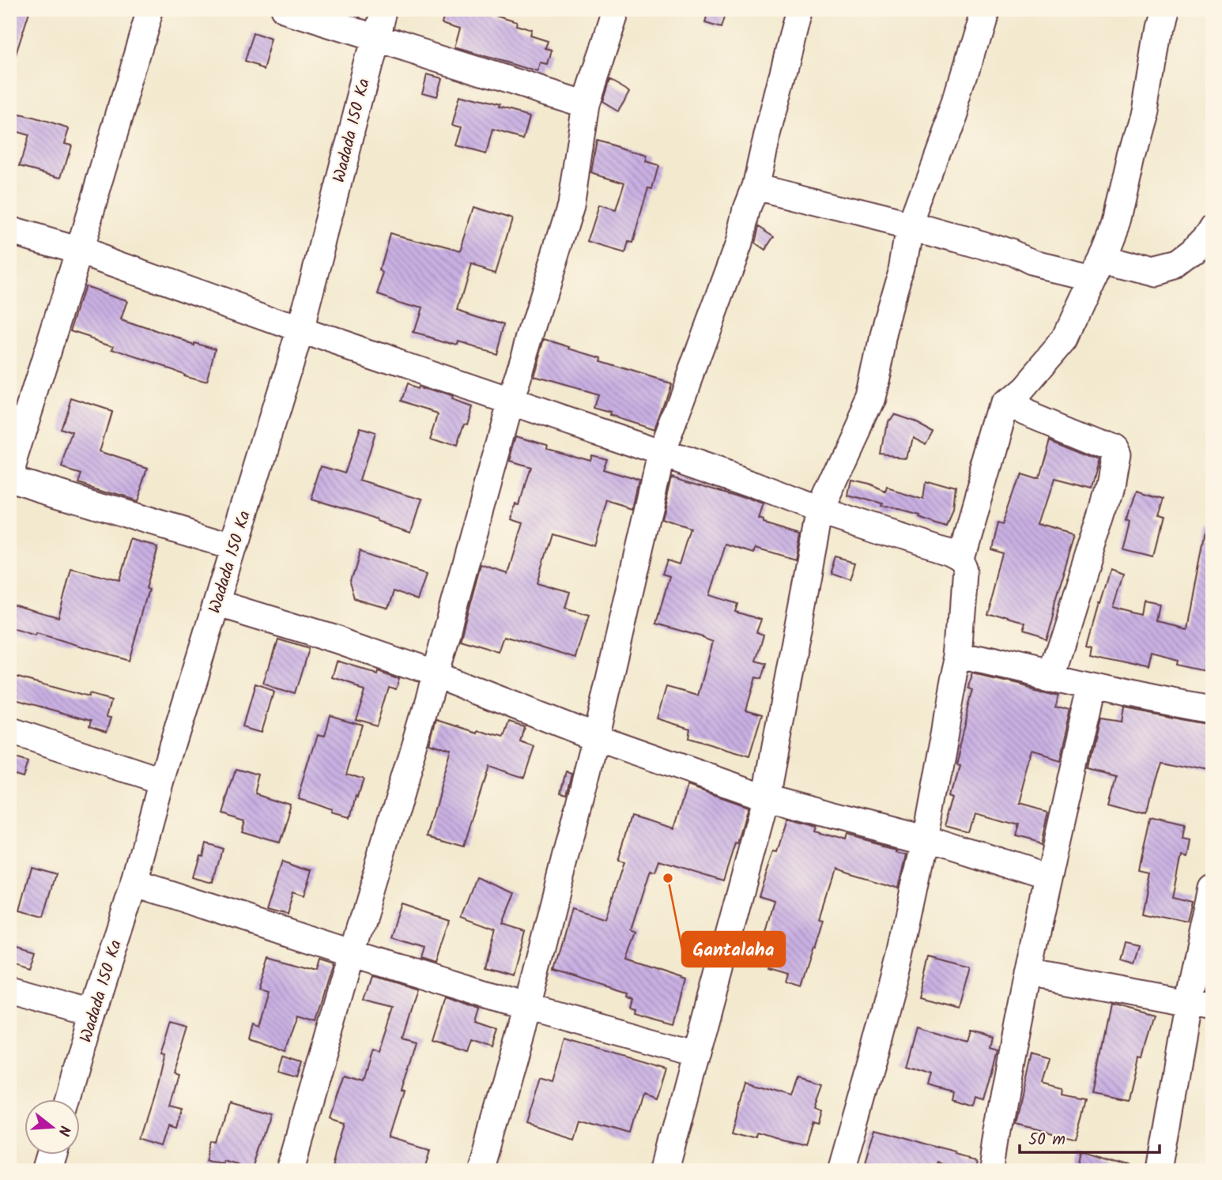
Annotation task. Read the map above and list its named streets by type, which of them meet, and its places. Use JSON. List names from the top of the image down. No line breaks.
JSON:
{"streets":{"street":["Wadada 150 Ka"]},"places":["Gantalaha"],"scale_bar":"50 m","north":"right"}
